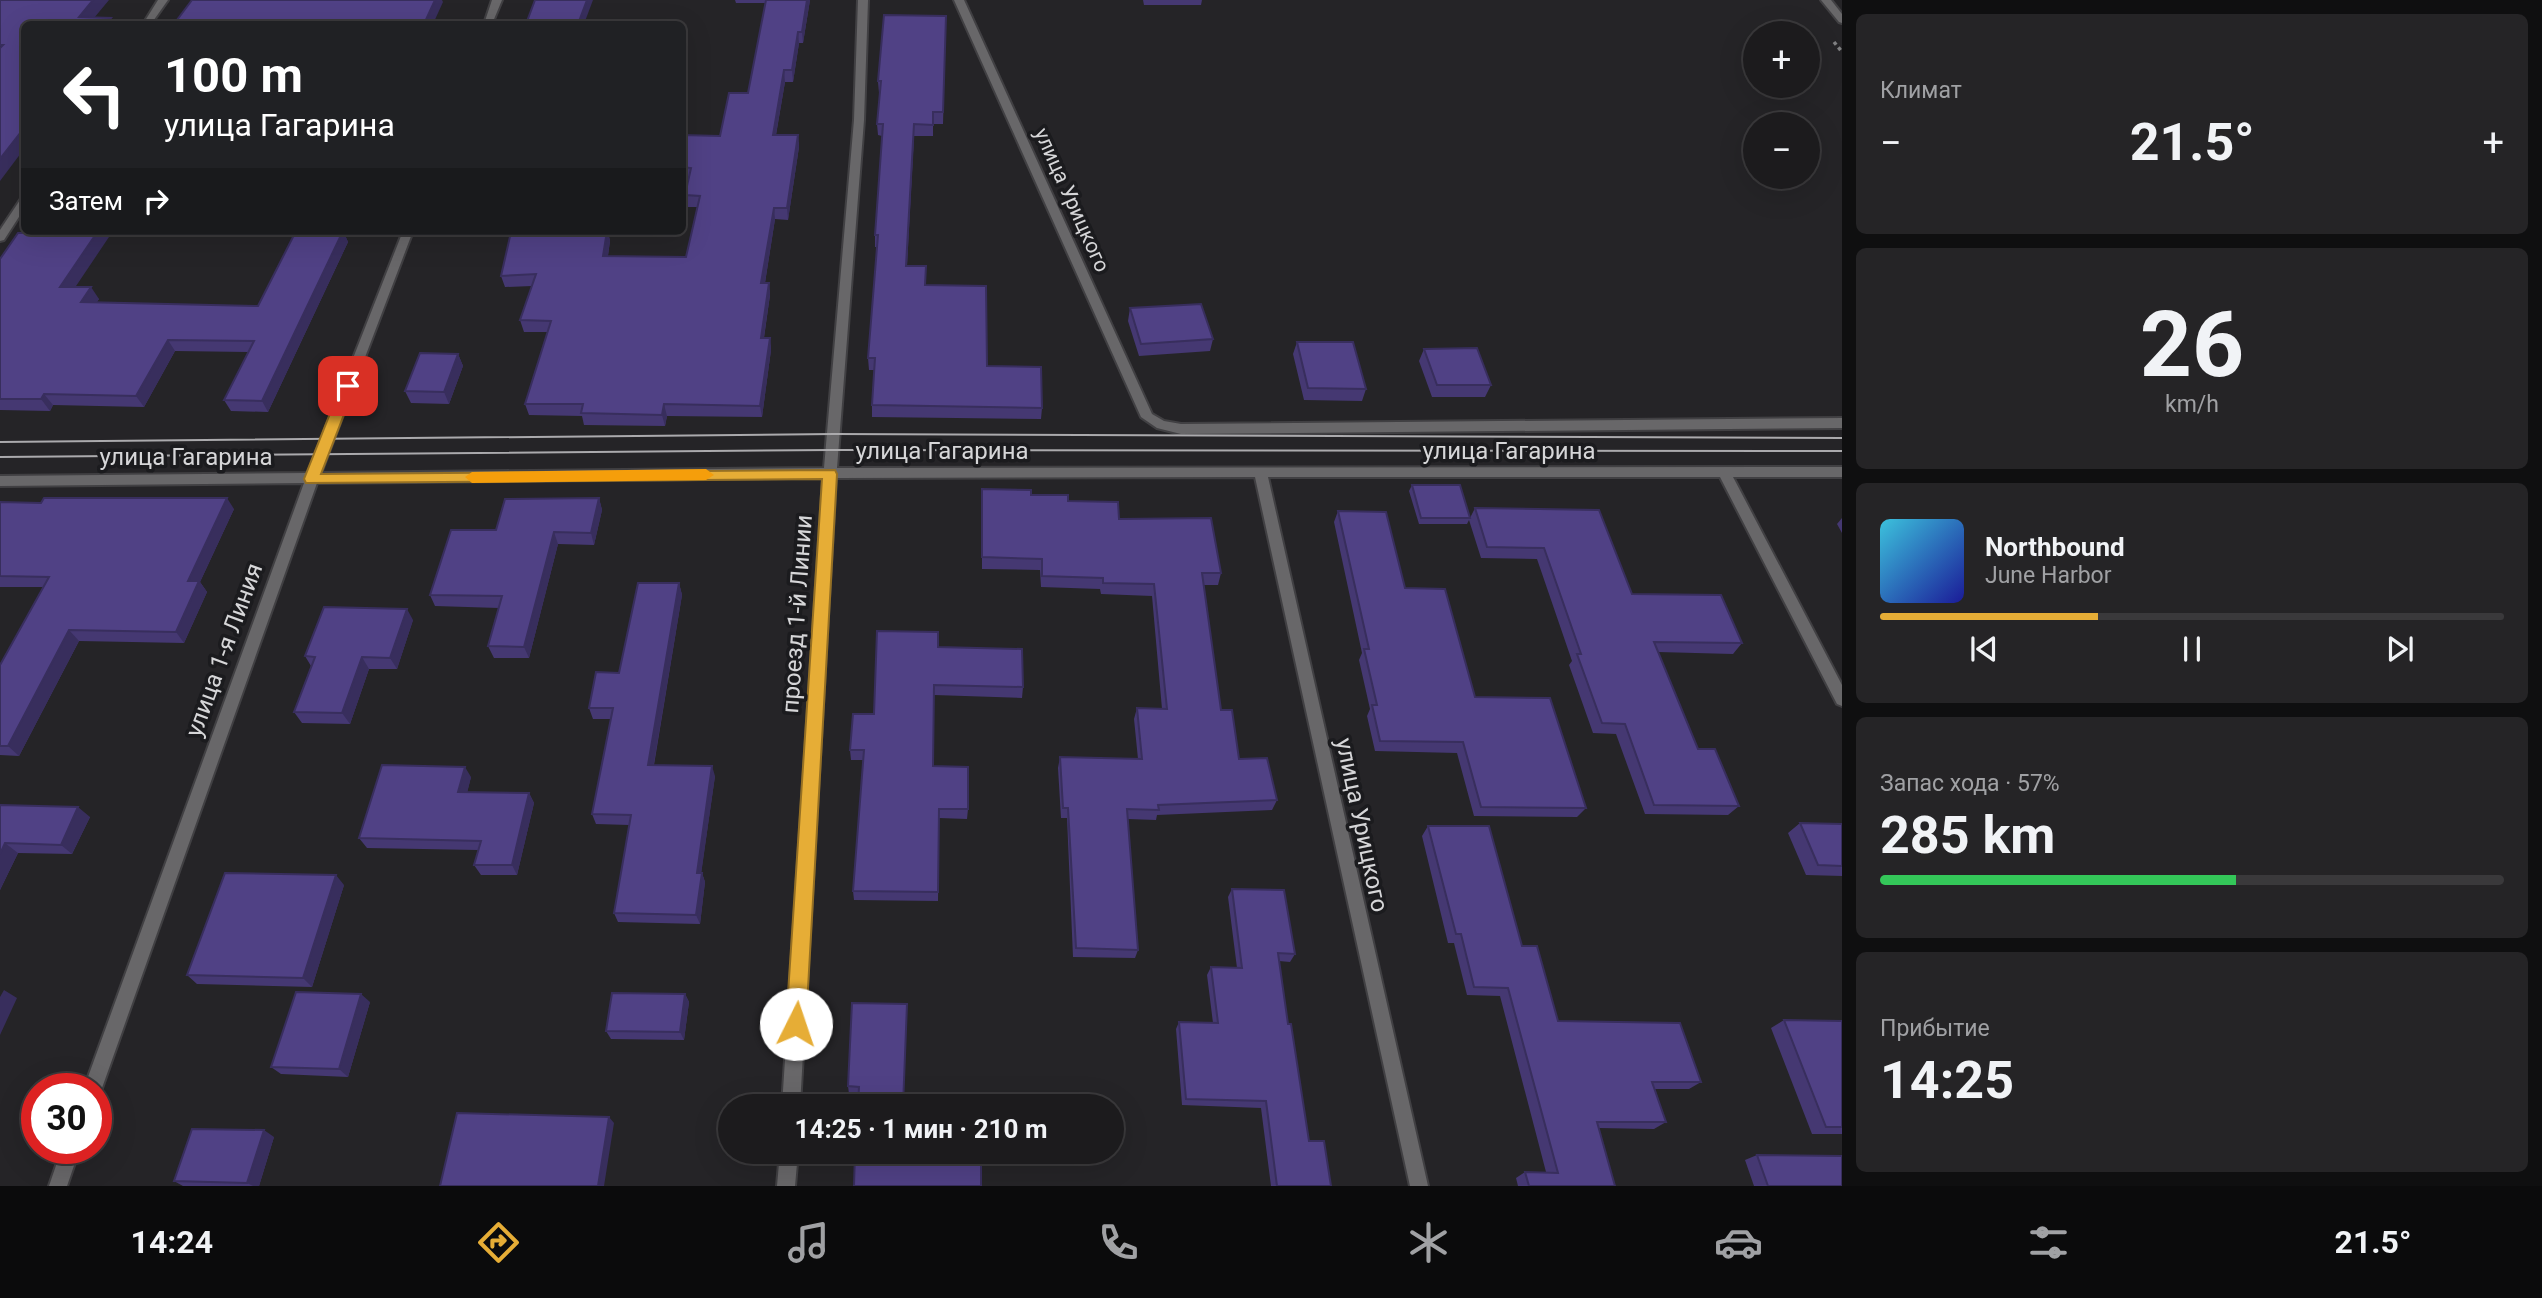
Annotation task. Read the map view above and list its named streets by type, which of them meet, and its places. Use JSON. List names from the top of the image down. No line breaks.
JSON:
{"streets":{"street":["улица Урицкого","улица Гагарина","проезд 1-й Линии","улица 1-я Линия"]},"crossings":[["улица Урицкого","улица Гагарина"],["улица Гагарина","проезд 1-й Линии"],["улица Гагарина","улица 1-я Линия"]],"page":{"tile":["Климат",["26","km/h"],["Запас хода · 57%","285 km"],["Прибытие","14:25"]],"map_buttons":["+","−"],"turn":["100 m","улица Гагарина"],"heat":["−","21.5°","+"],"then":"Затем","song":["Northbound","June Harbor"],"limit":"30","trip":"14:25 · 1 мин · 210 m","tabs":["14:24","21.5°"]}}
